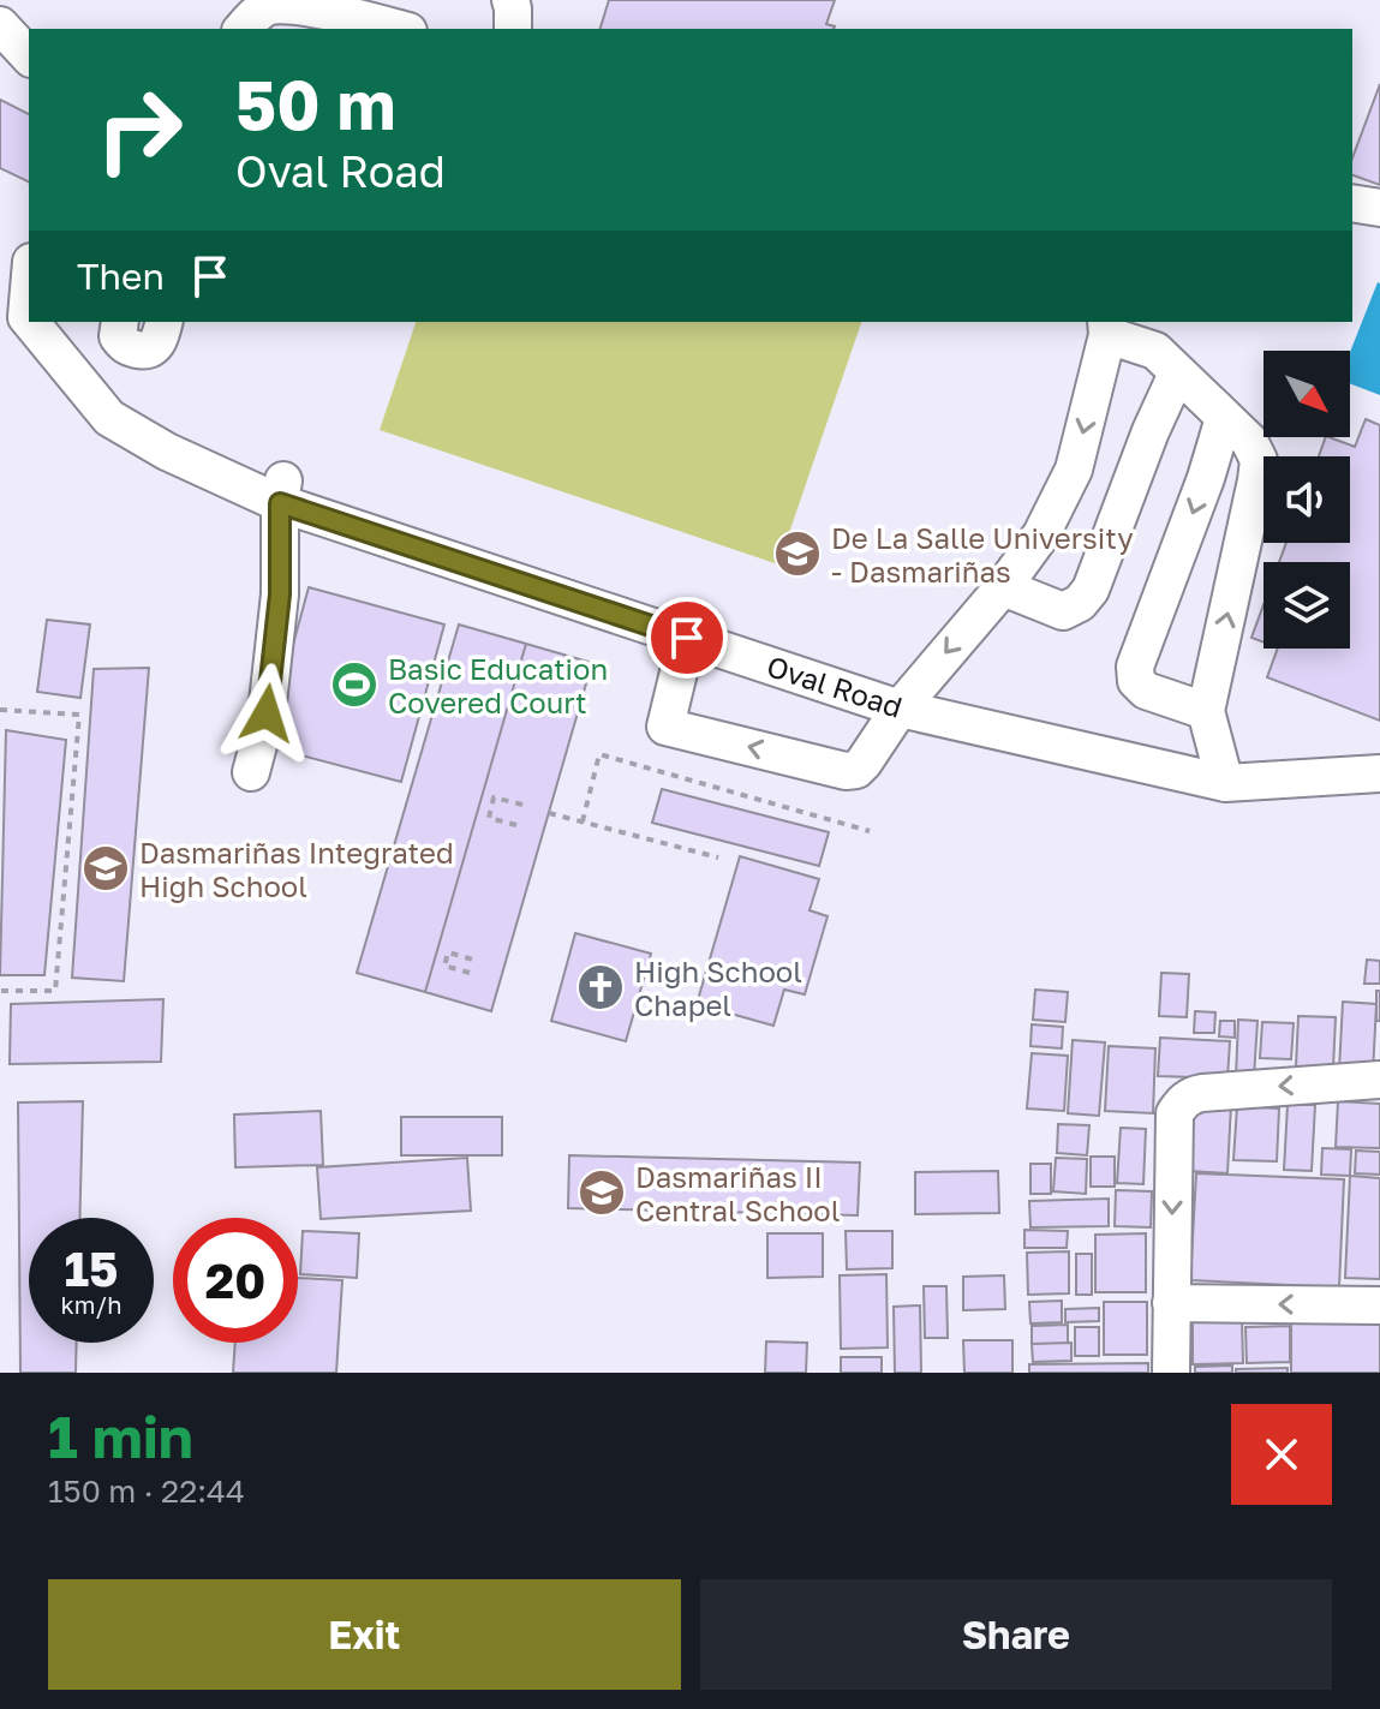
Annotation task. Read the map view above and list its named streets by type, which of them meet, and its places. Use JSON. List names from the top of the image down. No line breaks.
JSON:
{"streets":{"lane":["Oval Road"]},"places":{"school or university":["De La Salle University - Dasmariñas","Dasmariñas Integrated High School","Dasmariñas II Central School"],"sports":["Basic Education Covered Court"],"church":["High School Chapel"]},"north":"bottom right","page":{"turn":["50 m","Oval Road"],"then":"Then","speed":"15 km/h","limit":"20","heading":["1 min","150 m · 22:44"],"buttons":["Exit","Share"]}}
